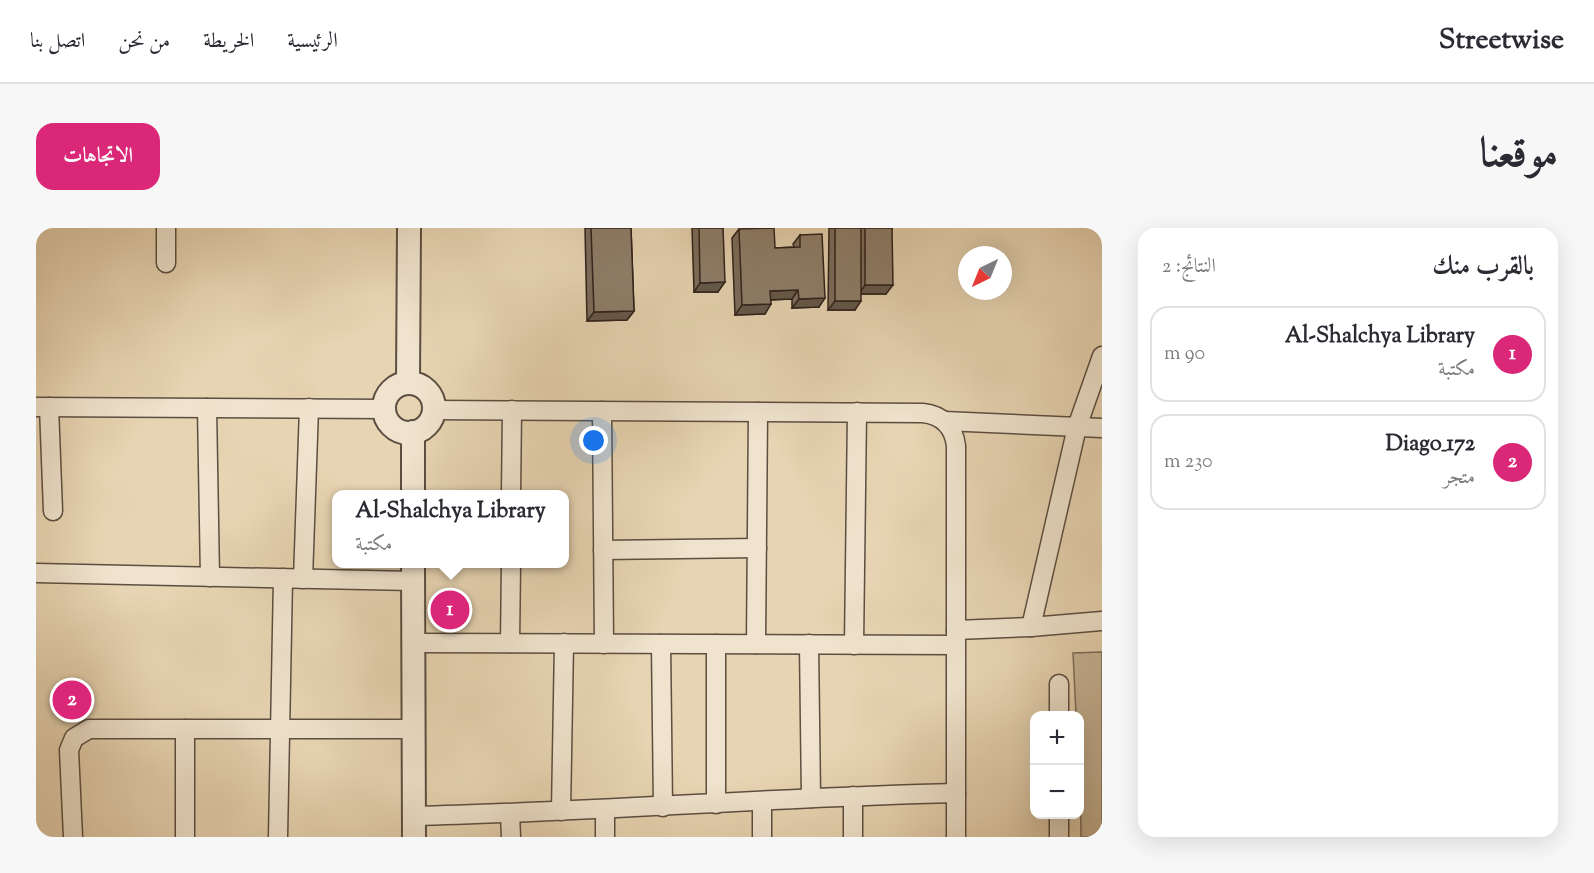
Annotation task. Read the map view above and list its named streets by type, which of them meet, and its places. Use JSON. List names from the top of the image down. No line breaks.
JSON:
{"north":"bottom left","page":{"header":"Streetwise","nav":["الرئيسية","الخريطة","من نحن","اتصل بنا"],"title":"موقعنا","buttons":"الاتجاهات","heading":["بالقرب منك","النتائج: 2"],"list":[{"mark":"1","name":"Al-Shalchya Library","note":"مكتبة","value":"90 m"},{"mark":"2","name":"Diago_172","note":"متجر","value":"230 m"}],"popup":["Al-Shalchya Library","مكتبة"],"pins":["1","2"],"map_buttons":["+","−"]}}
